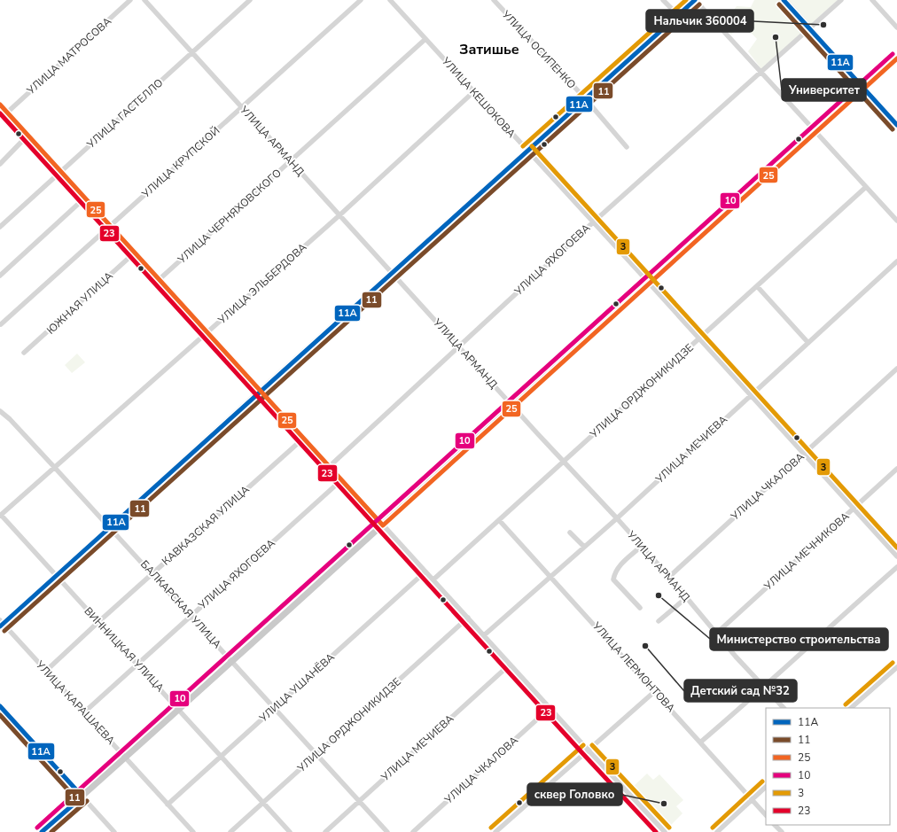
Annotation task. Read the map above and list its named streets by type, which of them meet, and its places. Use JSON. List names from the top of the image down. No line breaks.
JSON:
{"streets":{"street":["УЛИЦА ОСИПЕНКО","УЛИЦА МАТРОСОВА","УЛИЦА КЕШОКОВА","УЛИЦА ГАСТЕЛЛО","УЛИЦА АРМАНД","УЛИЦА КРУПСКОЙ","УЛИЦА ЧЕРНЯХОВСКОГО","УЛИЦА ЯХОГОЕВА","УЛИЦА ЭЛЬБЕРДОВА","ЮЖНАЯ УЛИЦА","УЛИЦА ОРДЖОНИКИДЗЕ","УЛИЦА МЕЧИЕВА","УЛИЦА ЧКАЛОВА","КАВКАЗСКАЯ УЛИЦА","УЛИЦА МЕЧНИКОВА","БАЛКАРСКАЯ УЛИЦА","ВИННИЦКАЯ УЛИЦА","УЛИЦА ЛЕРМОНТОВА","УЛИЦА УШАНЁВА","УЛИЦА КАРАШАЕВА"]},"crossings":[["УЛИЦА КЕШОКОВА","УЛИЦА ЧЕРНЯХОВСКОГО"],["УЛИЦА КЕШОКОВА","УЛИЦА ЯХОГОЕВА"],["УЛИЦА КЕШОКОВА","УЛИЦА ЭЛЬБЕРДОВА"],["УЛИЦА КЕШОКОВА","УЛИЦА ОРДЖОНИКИДЗЕ"],["УЛИЦА КЕШОКОВА","УЛИЦА МЕЧИЕВА"],["УЛИЦА КЕШОКОВА","УЛИЦА ЧКАЛОВА"],["УЛИЦА КЕШОКОВА","УЛИЦА МЕЧНИКОВА"],["УЛИЦА ГАСТЕЛЛО","УЛИЦА АРМАНД"],["УЛИЦА АРМАНД","УЛИЦА КРУПСКОЙ"],["УЛИЦА АРМАНД","УЛИЦА ЧЕРНЯХОВСКОГО"],["УЛИЦА АРМАНД","УЛИЦА ЯХОГОЕВА"],["УЛИЦА АРМАНД","УЛИЦА ЭЛЬБЕРДОВА"],["УЛИЦА АРМАНД","УЛИЦА ОРДЖОНИКИДЗЕ"],["УЛИЦА АРМАНД","УЛИЦА МЕЧИЕВА"],["УЛИЦА АРМАНД","УЛИЦА ЧКАЛОВА"],["УЛИЦА АРМАНД","УЛИЦА МЕЧНИКОВА"],["УЛИЦА ЯХОГОЕВА","БАЛКАРСКАЯ УЛИЦА"],["УЛИЦА ЯХОГОЕВА","ВИННИЦКАЯ УЛИЦА"],["УЛИЦА ЯХОГОЕВА","УЛИЦА КАРАШАЕВА"],["УЛИЦА ЭЛЬБЕРДОВА","БАЛКАРСКАЯ УЛИЦА"],["УЛИЦА ЭЛЬБЕРДОВА","ВИННИЦКАЯ УЛИЦА"],["УЛИЦА ОРДЖОНИКИДЗЕ","БАЛКАРСКАЯ УЛИЦА"],["УЛИЦА ОРДЖОНИКИДЗЕ","ВИННИЦКАЯ УЛИЦА"],["УЛИЦА ОРДЖОНИКИДЗЕ","УЛИЦА ЛЕРМОНТОВА"],["УЛИЦА МЕЧИЕВА","БАЛКАРСКАЯ УЛИЦА"],["УЛИЦА МЕЧИЕВА","УЛИЦА ЛЕРМОНТОВА"],["КАВКАЗСКАЯ УЛИЦА","БАЛКАРСКАЯ УЛИЦА"],["КАВКАЗСКАЯ УЛИЦА","ВИННИЦКАЯ УЛИЦА"],["КАВКАЗСКАЯ УЛИЦА","УЛИЦА КАРАШАЕВА"],["БАЛКАРСКАЯ УЛИЦА","УЛИЦА УШАНЁВА"],["ВИННИЦКАЯ УЛИЦА","УЛИЦА УШАНЁВА"],["УЛИЦА УШАНЁВА","УЛИЦА КАРАШАЕВА"]],"districts":["Затишье"],"places":["Нальчик 360004","Университет","Министерство строительства","Детский сад №32","сквер Головко"],"lines":["transit line 11А","transit line 3","transit line 11","transit line 10","transit line 25","transit line 23"],"legend":["11А","11","25","10","3","23"]}
